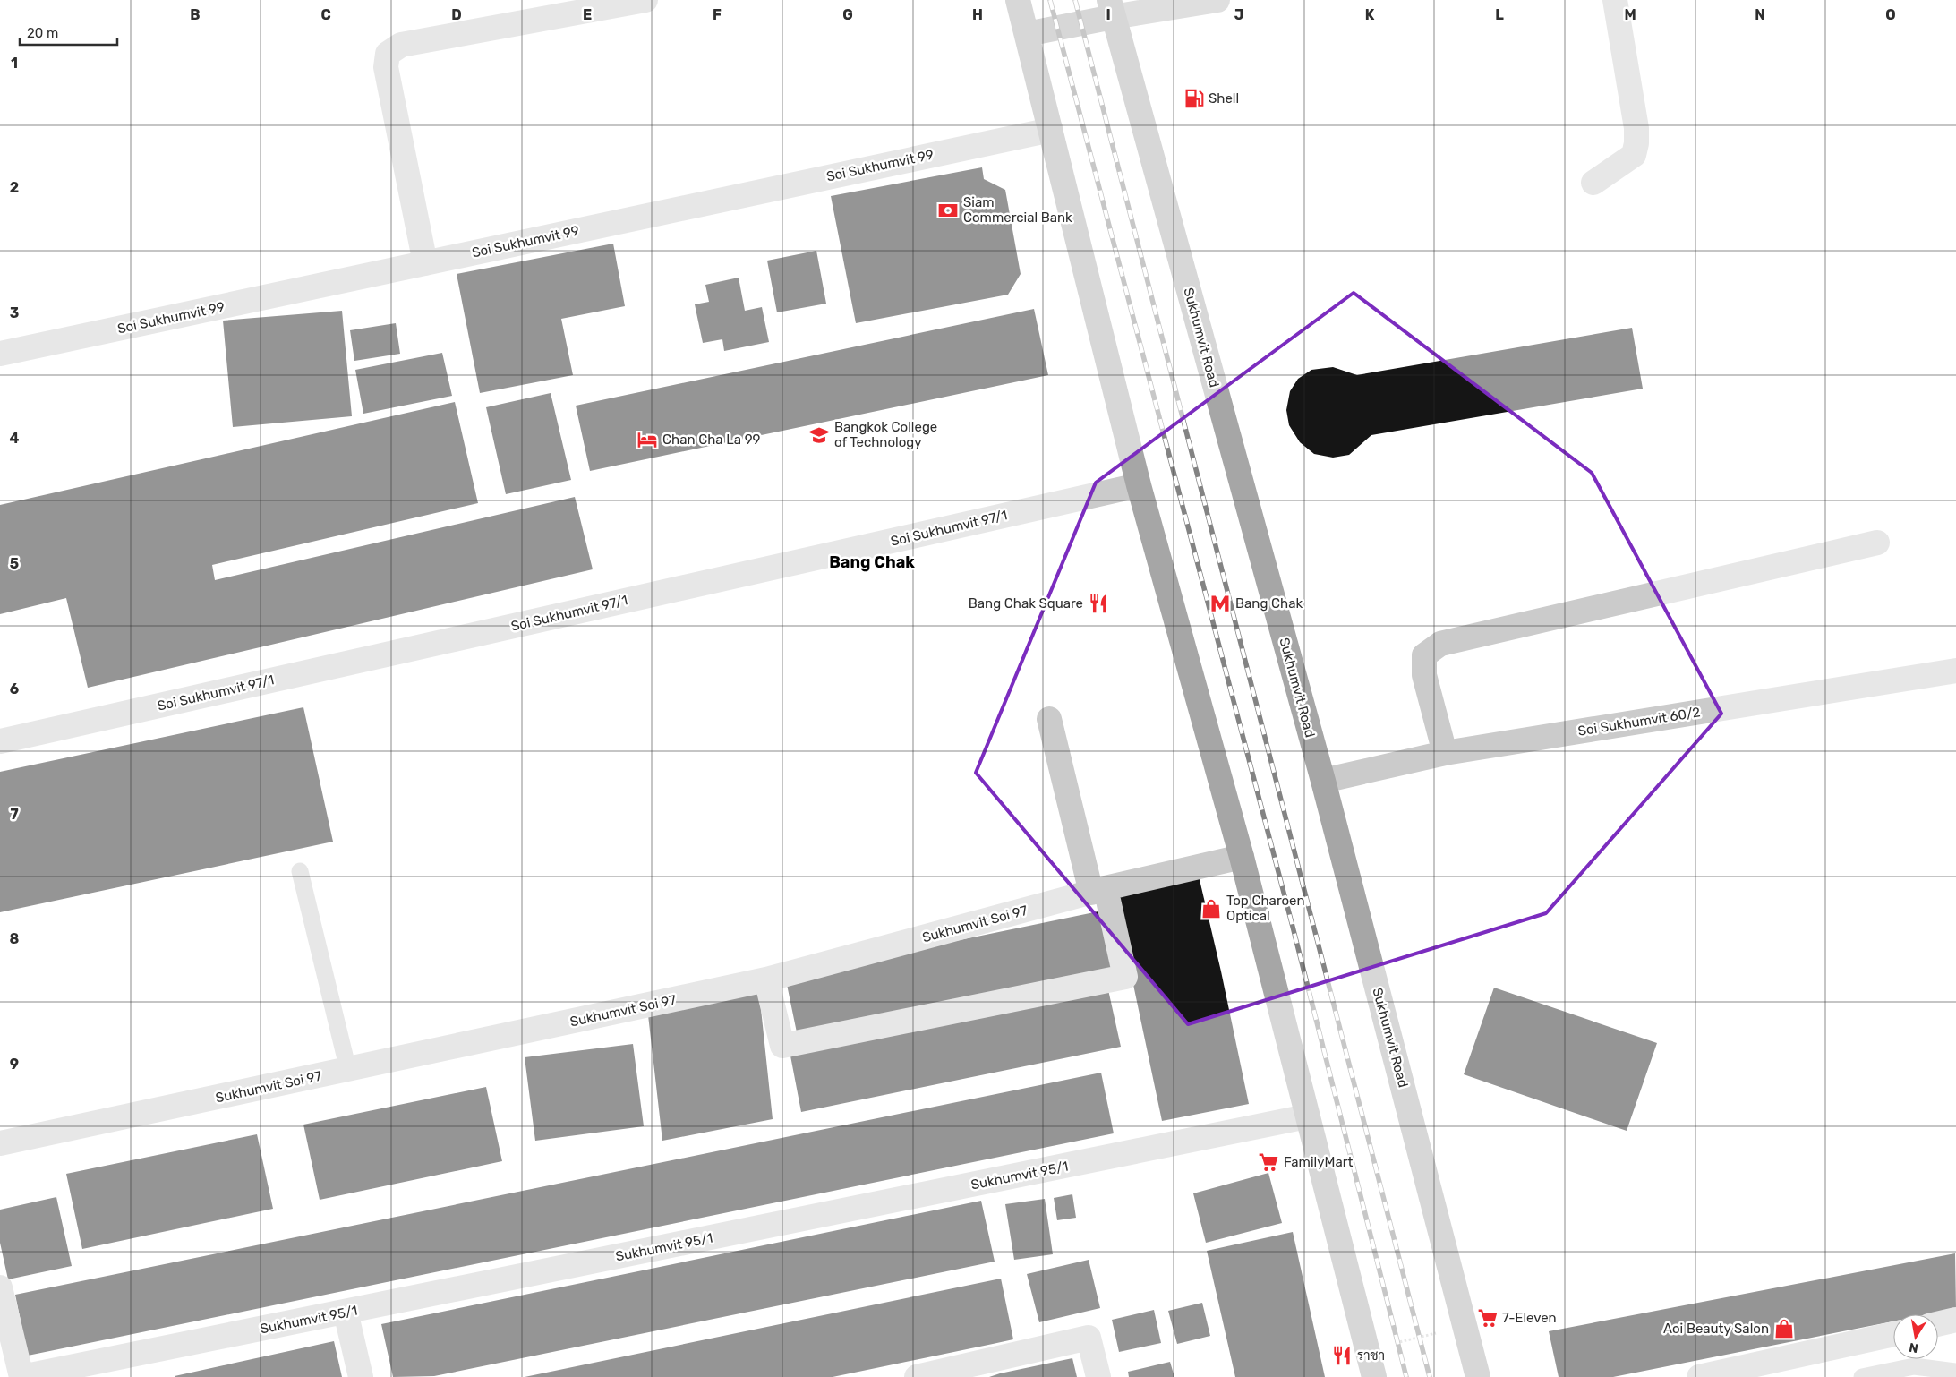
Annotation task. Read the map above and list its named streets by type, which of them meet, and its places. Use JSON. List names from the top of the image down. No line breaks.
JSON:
{"streets":{"main road":["Sukhumvit Road"],"street":["Soi Sukhumvit 99","Soi Sukhumvit 97/1","Soi Sukhumvit 60/2","Sukhumvit Soi 97","Sukhumvit 95/1"]},"crossings":[["Sukhumvit Road","Soi Sukhumvit 60/2"]],"districts":["Bang Chak"],"places":{"fuel station":["Shell"],"bank":["Siam Commercial Bank"],"school or university":["Bangkok College of Technology"],"hotel":["Chan Cha La 99"],"restaurant":["Bang Chak Square","ราชา"],"metro station":["Bang Chak"],"shop":["Top Charoen Optical","Aoi Beauty Salon"],"supermarket":["FamilyMart","7-Eleven"]},"scale_bar":"20 m","north":"bottom","grid":{"columns":["B","C","D","E","F","G","H","I","J","K","L","M","N","O"],"rows":["1","2","3","4","5","6","7","8","9"]}}
